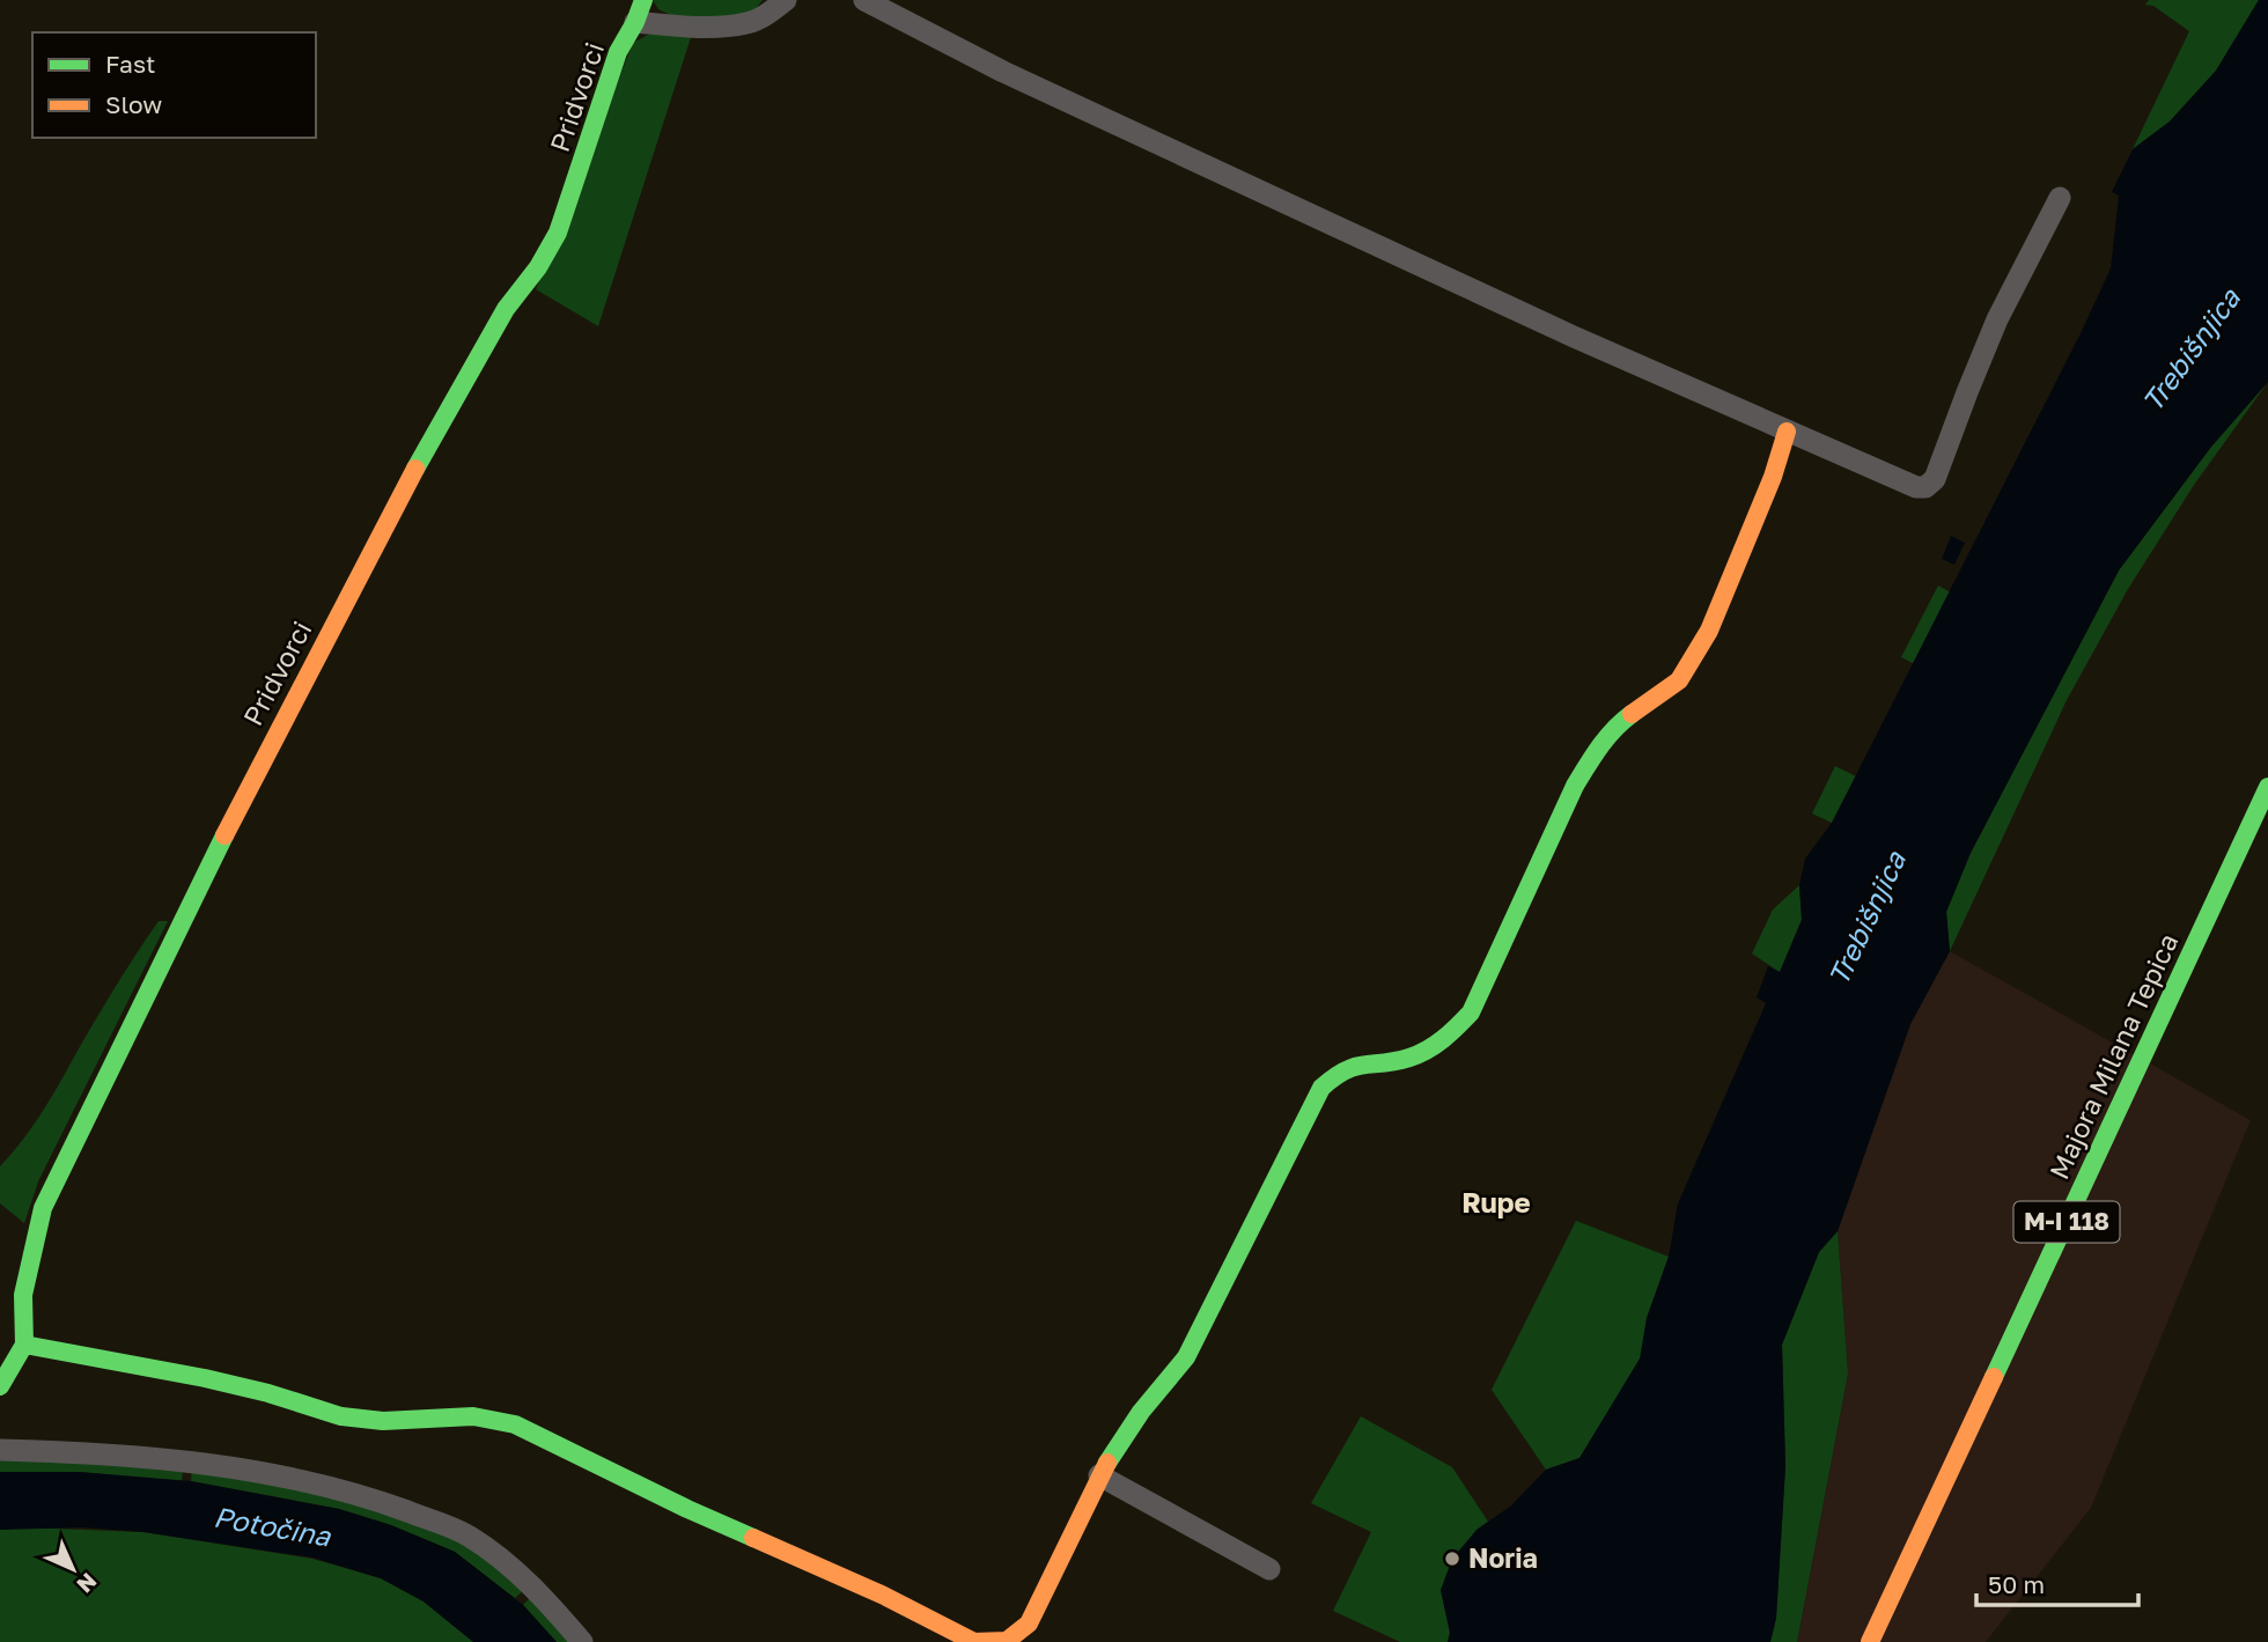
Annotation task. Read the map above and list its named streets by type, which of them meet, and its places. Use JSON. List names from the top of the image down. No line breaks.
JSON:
{"streets":{"street":["Pridvorci","Majora Milana Tepica","M-I 118"]},"districts":["Rupe"],"water":["Trebišnjica","Potočina"],"places":["Noria"],"legend":["Fast","Slow"],"scale_bar":"50 m","north":"bottom right"}
